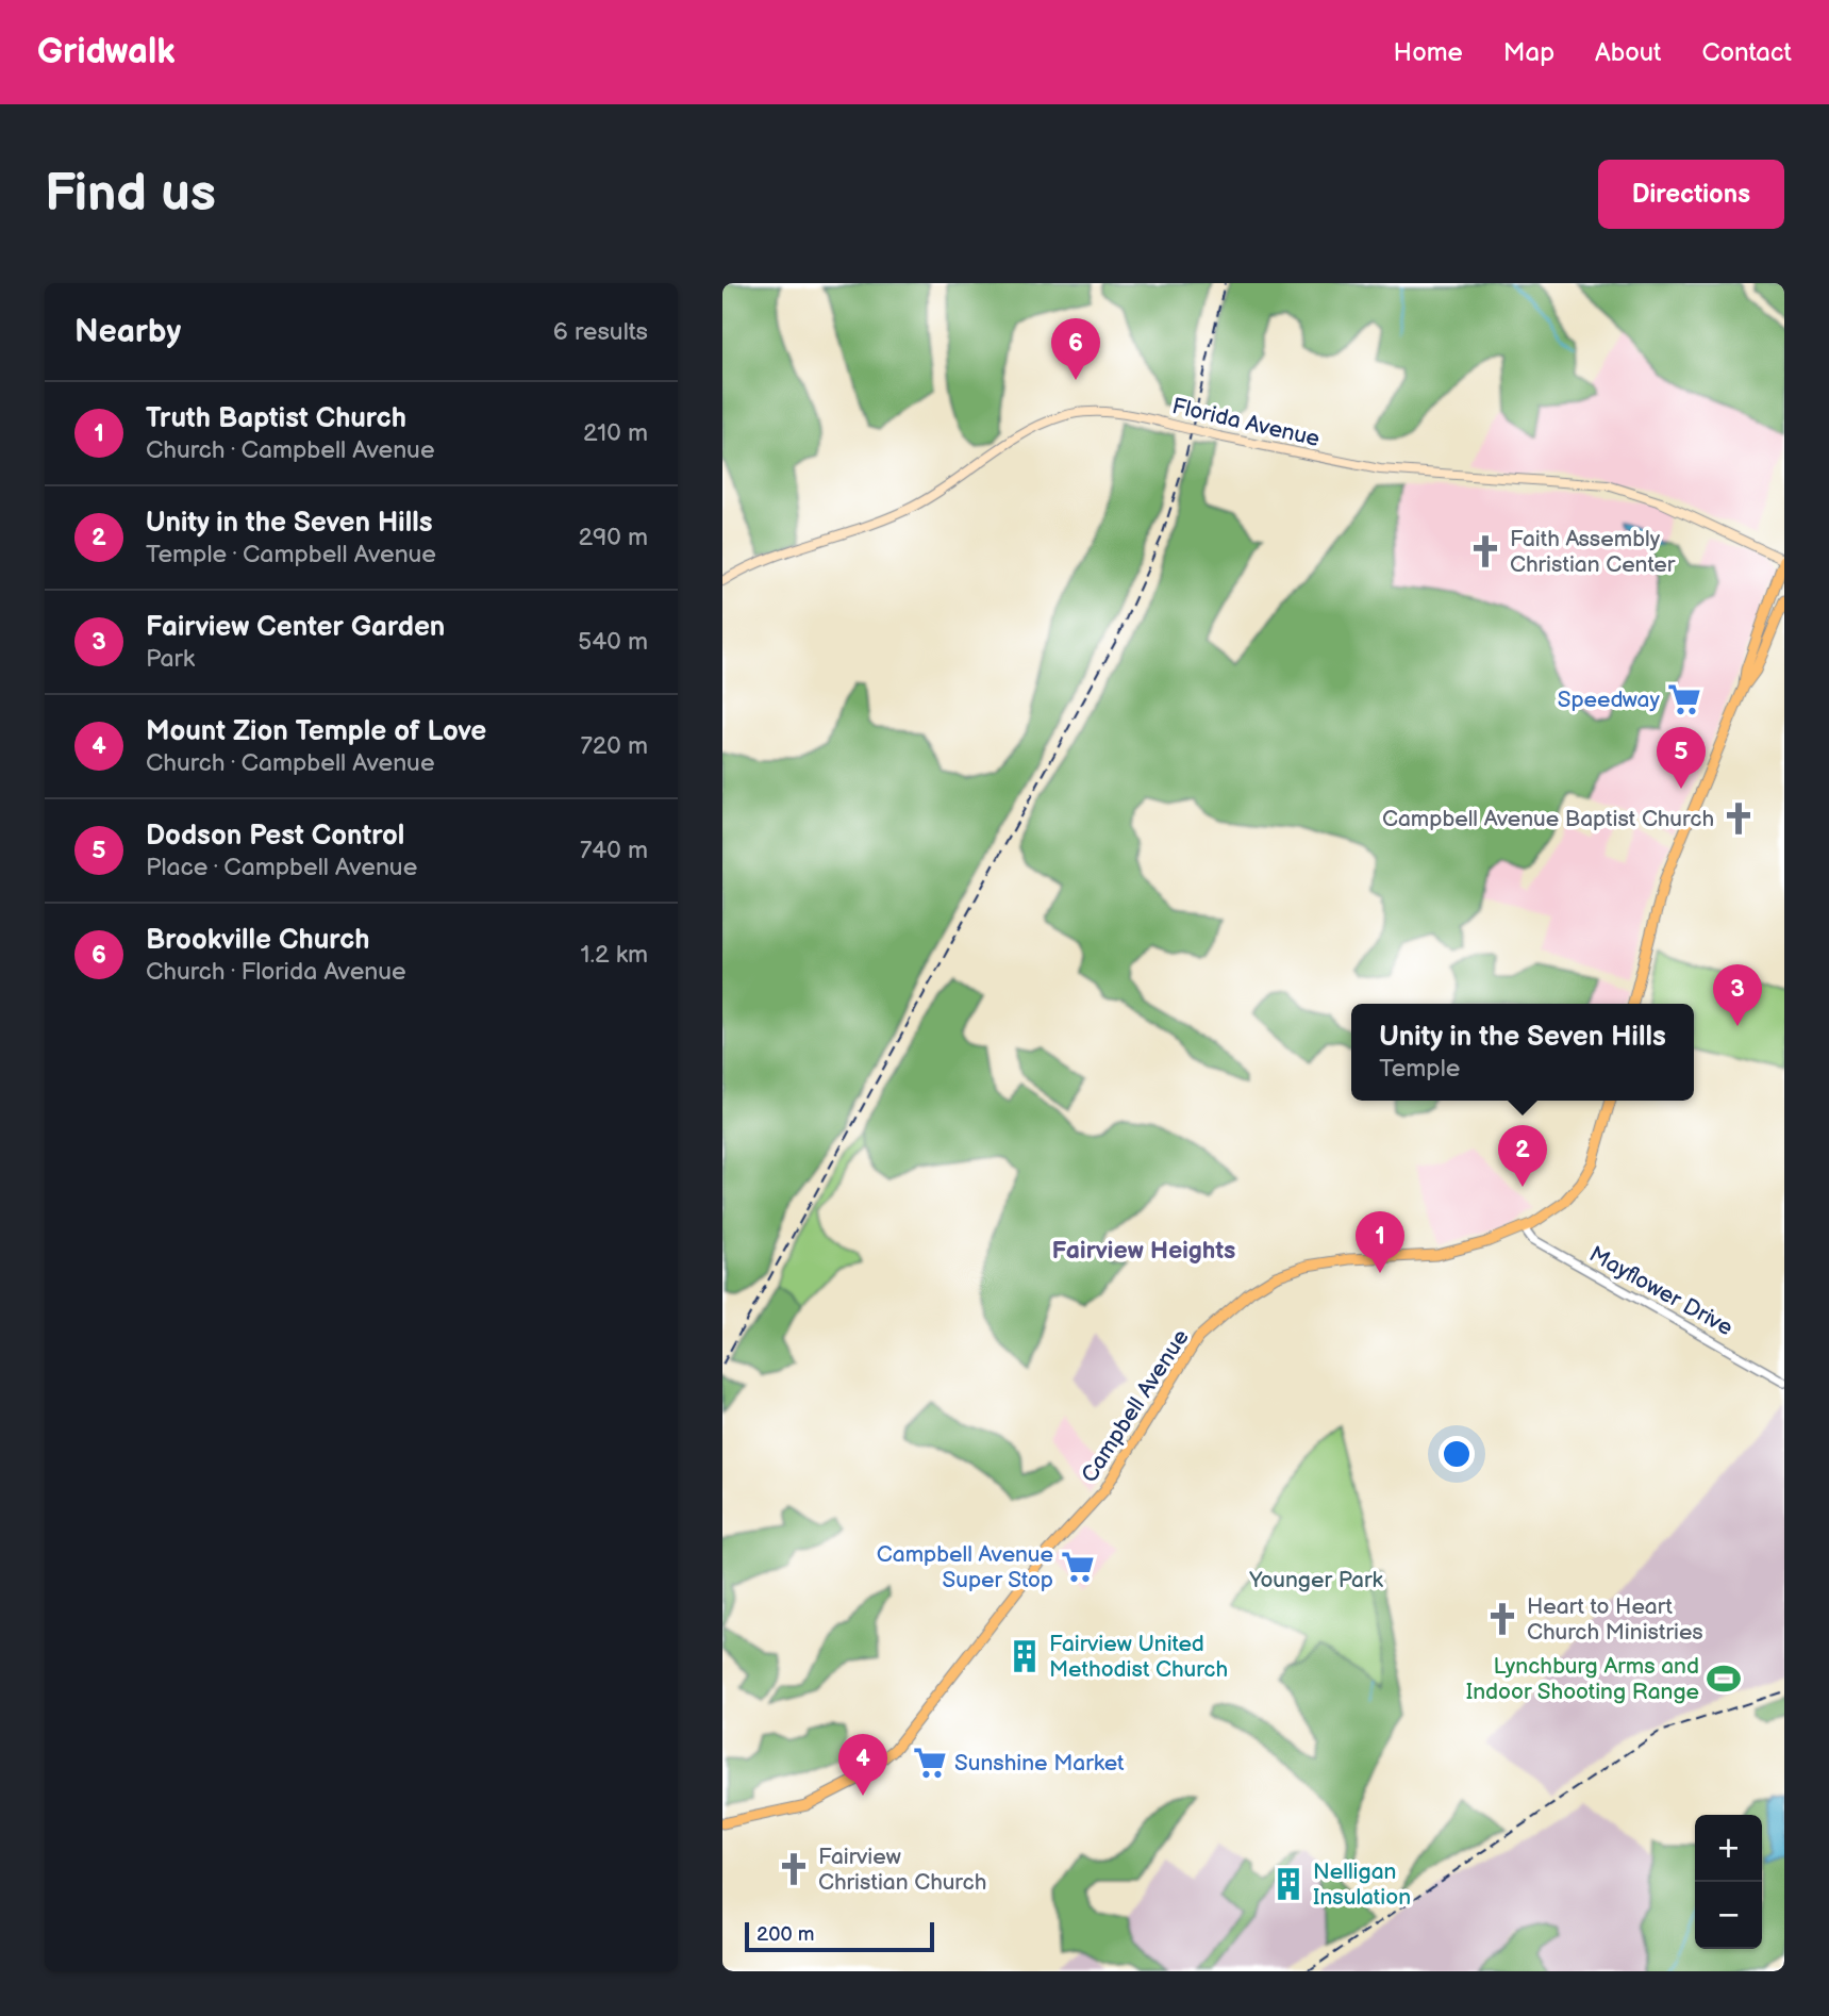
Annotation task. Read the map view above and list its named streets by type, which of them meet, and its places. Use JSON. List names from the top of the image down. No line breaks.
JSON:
{"streets":{"main road":["Florida Avenue","Campbell Avenue"],"street":["Mayflower Drive"]},"crossings":[["Mayflower Drive","Campbell Avenue"]],"districts":["Fairview Heights"],"parks":["Younger Park"],"places":{"church":["Faith Assembly Christian Center","Campbell Avenue Baptist Church","Heart to Heart Church Ministries","Fairview Christian Church"],"supermarket":["Speedway","Campbell Avenue Super Stop","Sunshine Market"],"building":["Fairview United Methodist Church","Nelligan Insulation"],"sports":["Lynchburg Arms and Indoor Shooting Range"]},"scale_bar":"200 m","page":{"header":"Gridwalk","nav":["Home","Map","About","Contact"],"buttons":"Directions","title":"Find us","heading":["Nearby","6 results"],"pins":["6","5","3","2","1","4"],"list":[{"mark":"1","name":"Truth Baptist Church","note":"Church · Campbell Avenue","value":"210 m"},{"mark":"2","name":"Unity in the Seven Hills","note":"Temple · Campbell Avenue","value":"290 m"},{"mark":"3","name":"Fairview Center Garden","note":"Park","value":"540 m"},{"mark":"4","name":"Mount Zion Temple of Love","note":"Church · Campbell Avenue","value":"720 m"},{"mark":"5","name":"Dodson Pest Control","note":"Place · Campbell Avenue","value":"740 m"},{"mark":"6","name":"Brookville Church","note":"Church · Florida Avenue","value":"1.2 km"}],"popup":["Unity in the Seven Hills","Temple"],"map_buttons":["+","−"],"scale":"200 m"}}
